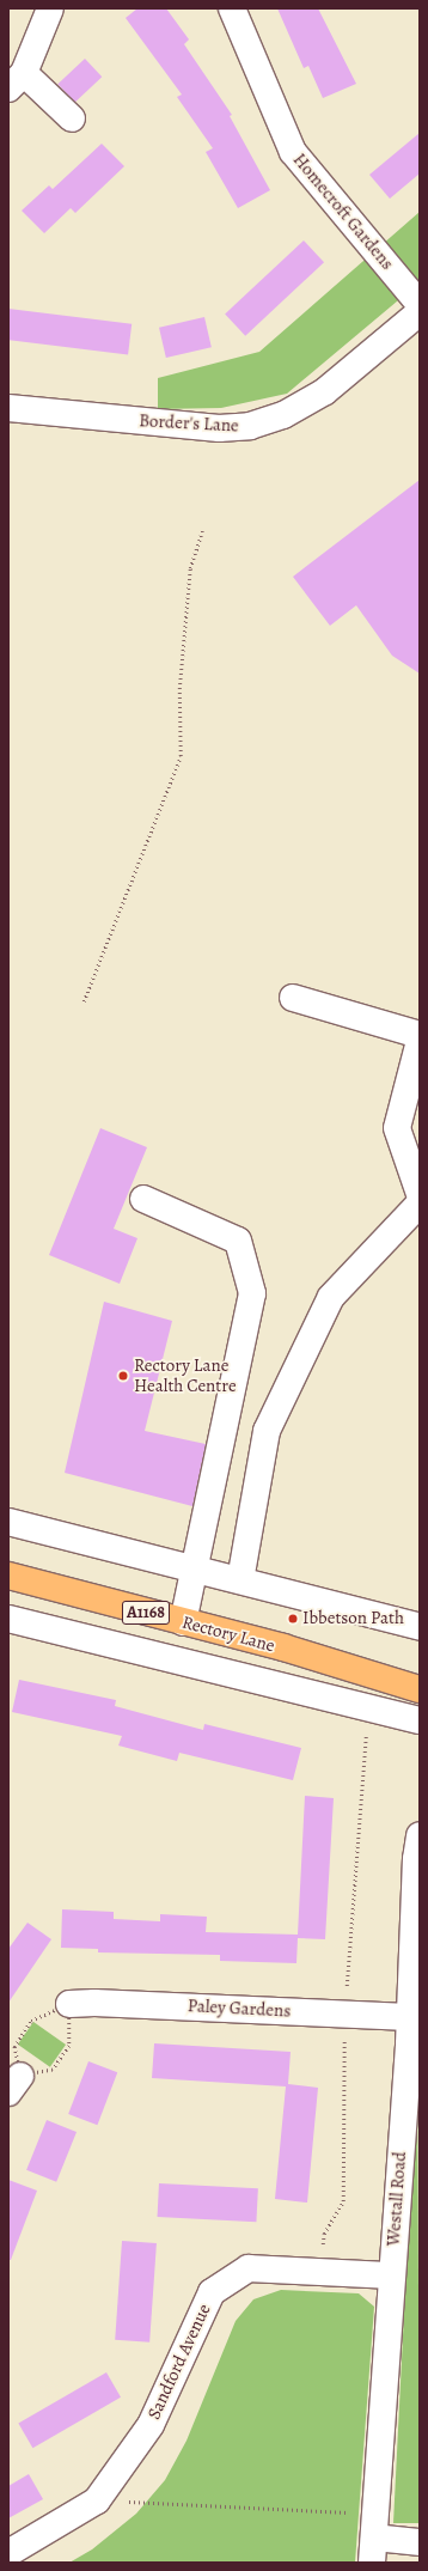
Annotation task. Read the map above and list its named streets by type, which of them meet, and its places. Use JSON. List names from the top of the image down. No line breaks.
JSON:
{"streets":{"main road":["A1168","Rectory Lane"],"street":["Homecroft Gardens","Border's Lane","Paley Gardens","Westall Road","Sandford Avenue"]},"crossings":[["Paley Gardens","Westall Road"],["Westall Road","Sandford Avenue"]],"places":["Rectory Lane Health Centre","Ibbetson Path"]}
